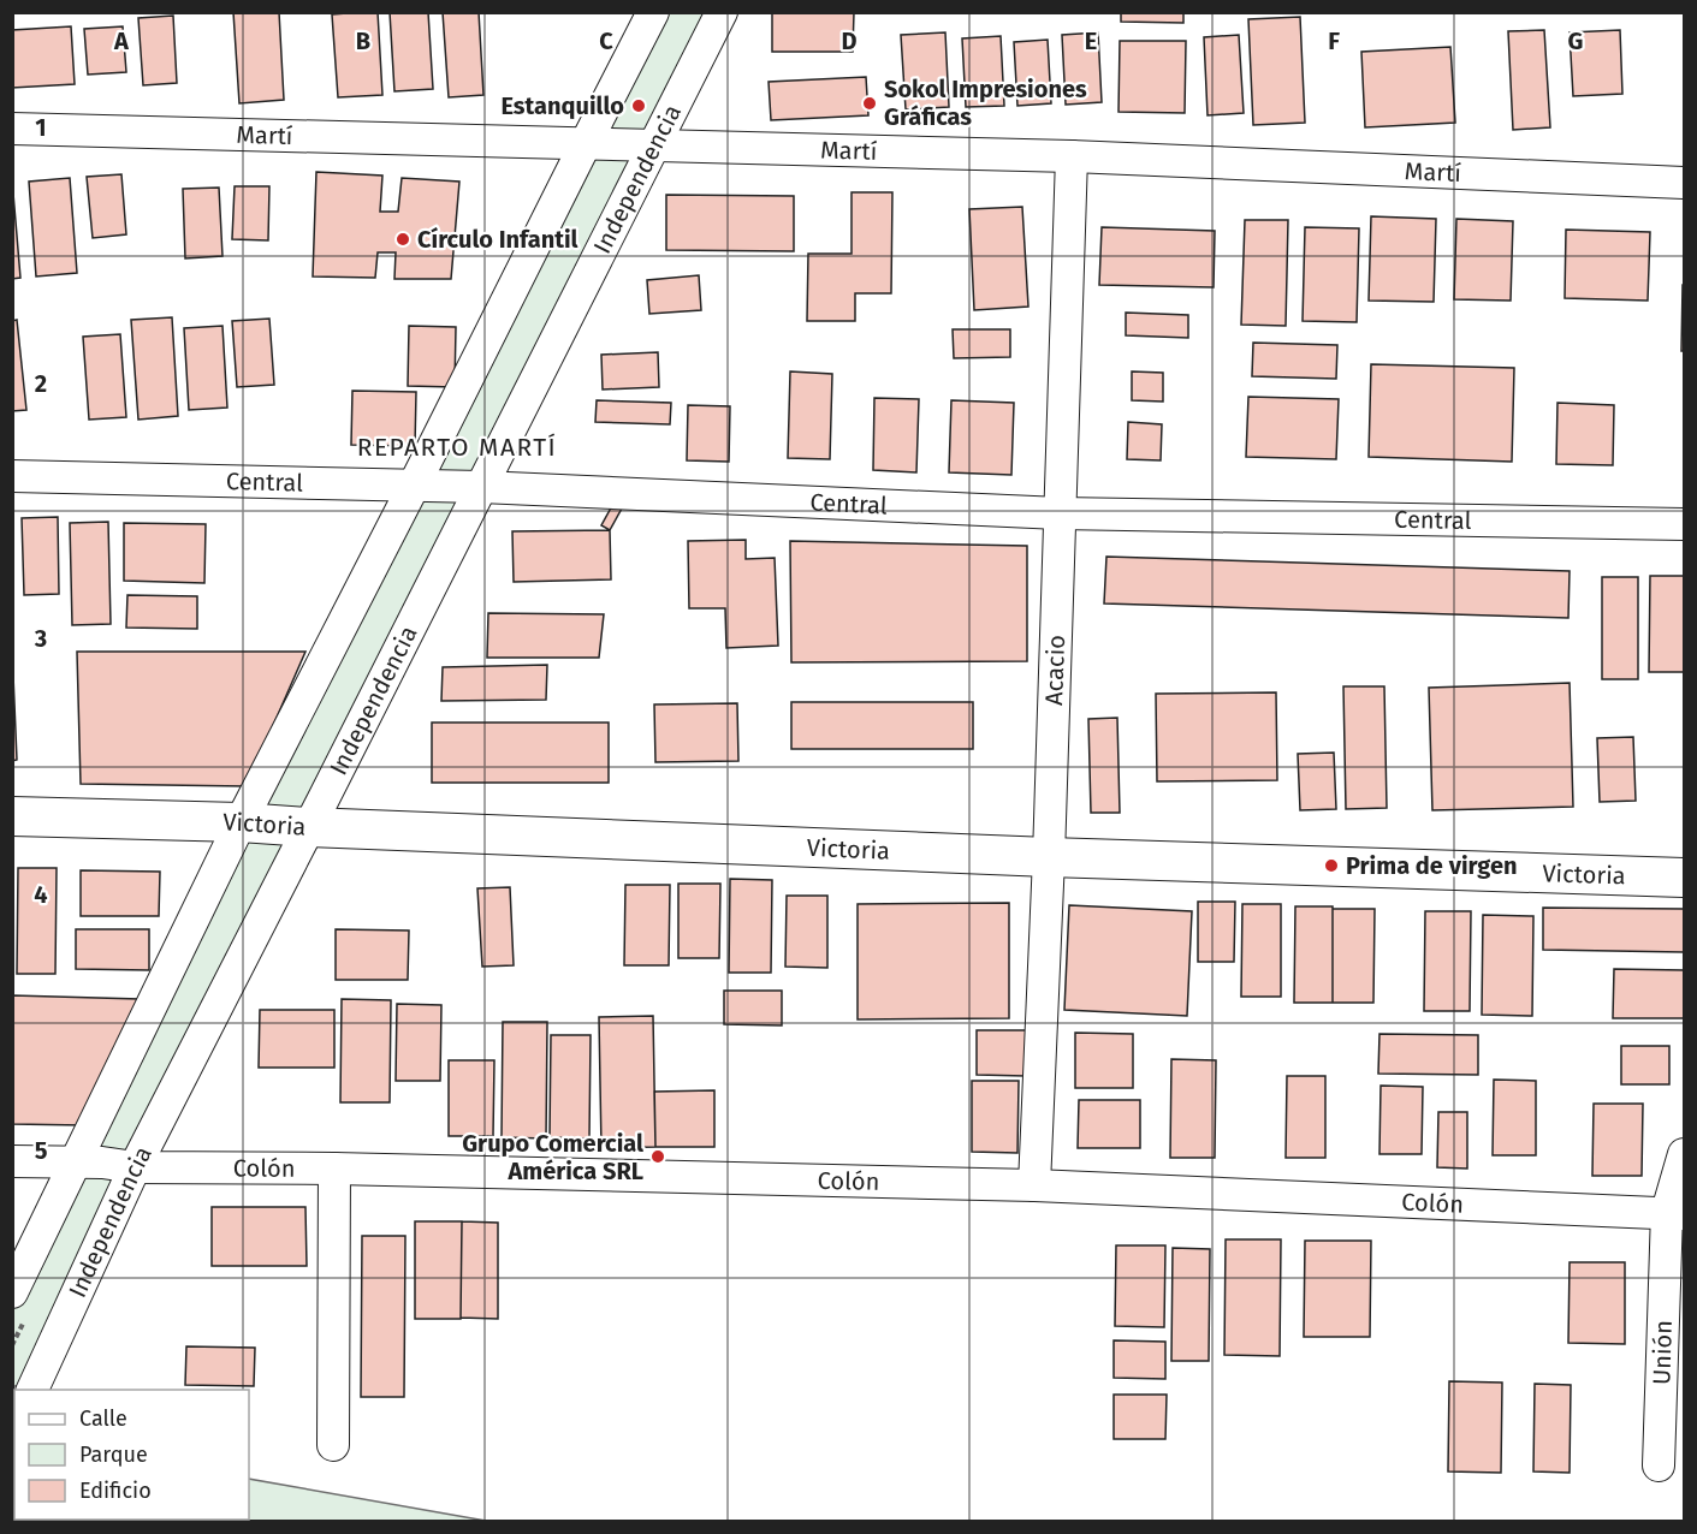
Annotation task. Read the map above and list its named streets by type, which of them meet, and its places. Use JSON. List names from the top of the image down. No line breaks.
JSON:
{"streets":{"street":["Martí","Independencia","Central","Acacio","Victoria","Colón","Unión"]},"crossings":[["Martí","Independencia"],["Martí","Acacio"],["Independencia","Central"],["Independencia","Victoria"],["Independencia","Colón"],["Central","Acacio"],["Acacio","Victoria"],["Acacio","Colón"],["Colón","Unión"]],"districts":["REPARTO MARTÍ"],"places":["Sokol Impresiones Gráficas","Estanquillo","Círculo Infantil","Prima de virgen","Grupo Comercial América SRL"],"legend":["Calle","Parque","Edificio"],"grid":{"columns":["A","B","C","D","E","F","G"],"rows":["1","2","3","4","5"]}}
